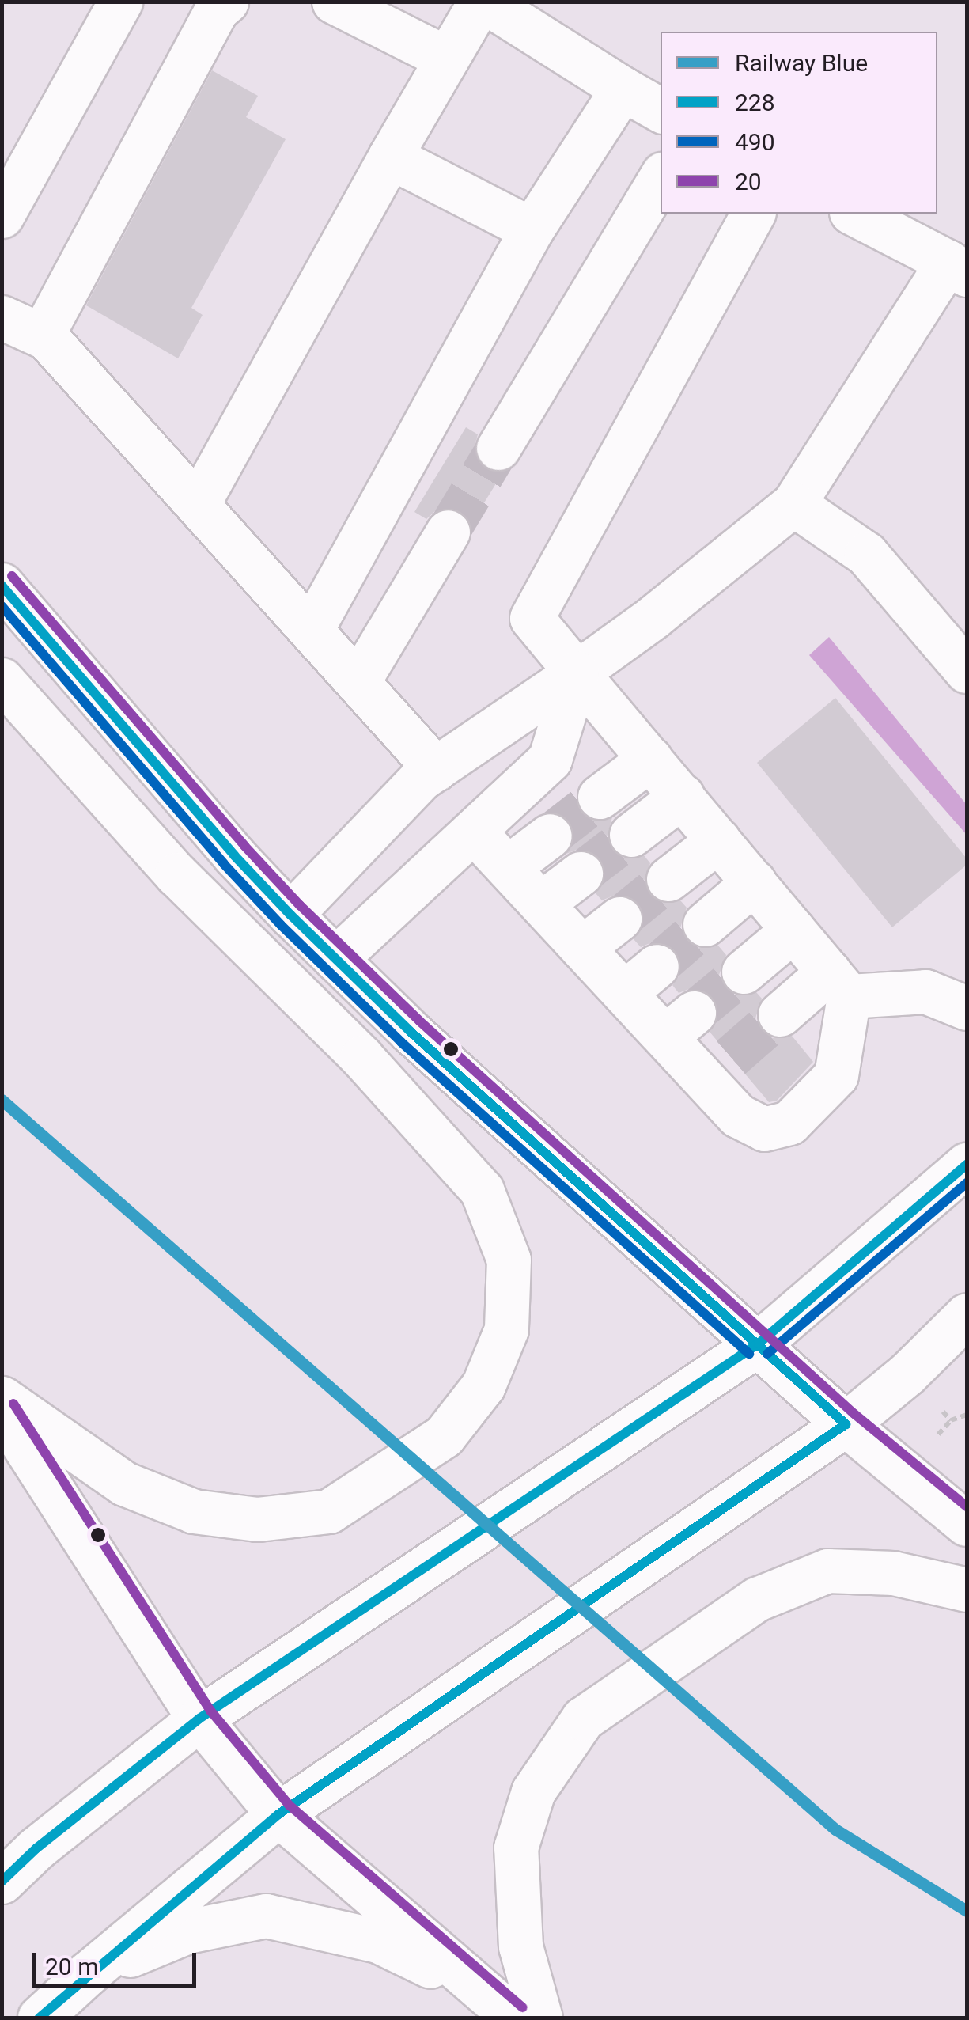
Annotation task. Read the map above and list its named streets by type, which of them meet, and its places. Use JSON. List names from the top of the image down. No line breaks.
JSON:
{"lines":["transit line 20","transit line 228","transit line 490","rail line Blue"],"legend":["Railway Blue","228","490","20"],"scale_bar":"20 m"}
